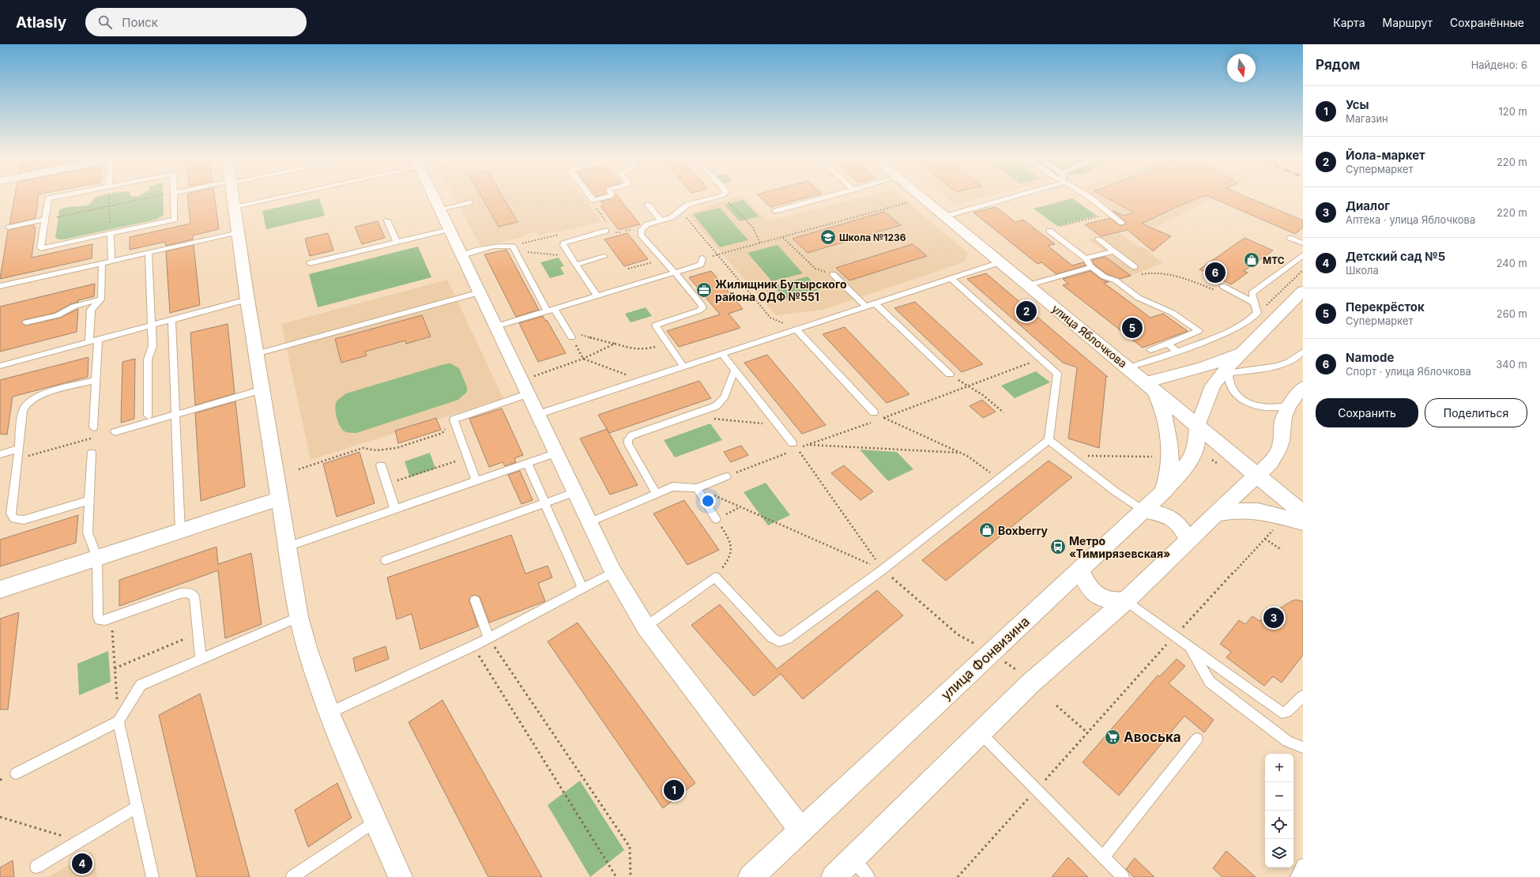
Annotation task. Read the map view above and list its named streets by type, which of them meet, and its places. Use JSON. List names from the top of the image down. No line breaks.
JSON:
{"streets":{"street":["улица Яблочкова","улица Фонвизина"]},"crossings":[["улица Яблочкова","улица Фонвизина"]],"places":{"school or university":["Школа №1236"],"shop":["МТС","Boxberry"],"office":["Жилищник Бутырского района ОДФ №551"],"bus stop":["Метро «Тимирязевская»"],"supermarket":["Авоська"]},"north":"bottom","page":{"header":"Atlasly","search":"Поиск","nav":["Карта","Маршрут","Сохранённые"],"heading":["Рядом","Найдено: 6"],"list":[{"mark":"1","name":"Усы","note":"Магазин","value":"120 m"},{"mark":"2","name":"Йола-маркет","note":"Супермаркет","value":"220 m"},{"mark":"3","name":"Диалог","note":"Аптека · улица Яблочкова","value":"220 m"},{"mark":"4","name":"Детский сад №5","note":"Школа","value":"240 m"},{"mark":"5","name":"Перекрёсток","note":"Супермаркет","value":"260 m"},{"mark":"6","name":"Namode","note":"Спорт · улица Яблочкова","value":"340 m"}],"pins":["6","2","5","3","1","4"],"buttons":["Сохранить","Поделиться"],"map_buttons":["+","−"]}}
